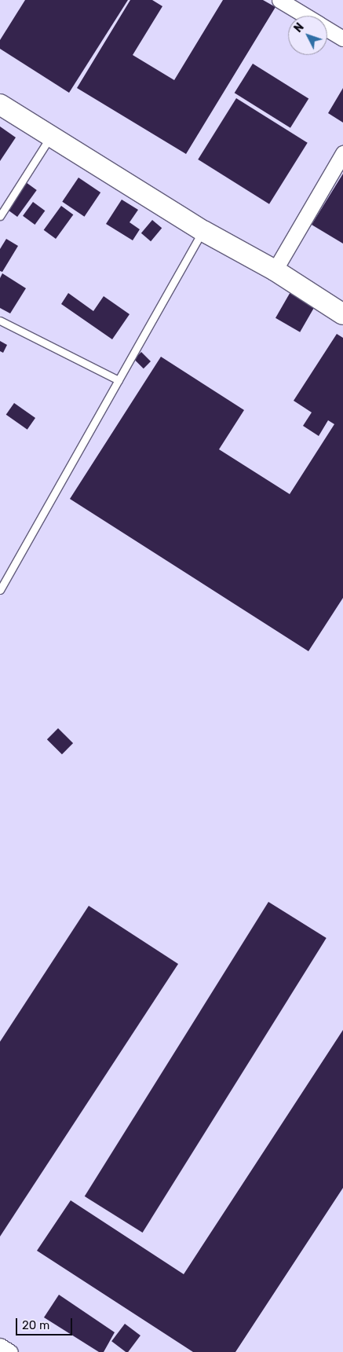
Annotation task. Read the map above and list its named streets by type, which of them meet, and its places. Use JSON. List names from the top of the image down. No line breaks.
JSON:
{"scale_bar":"20 m","north":"top left"}
